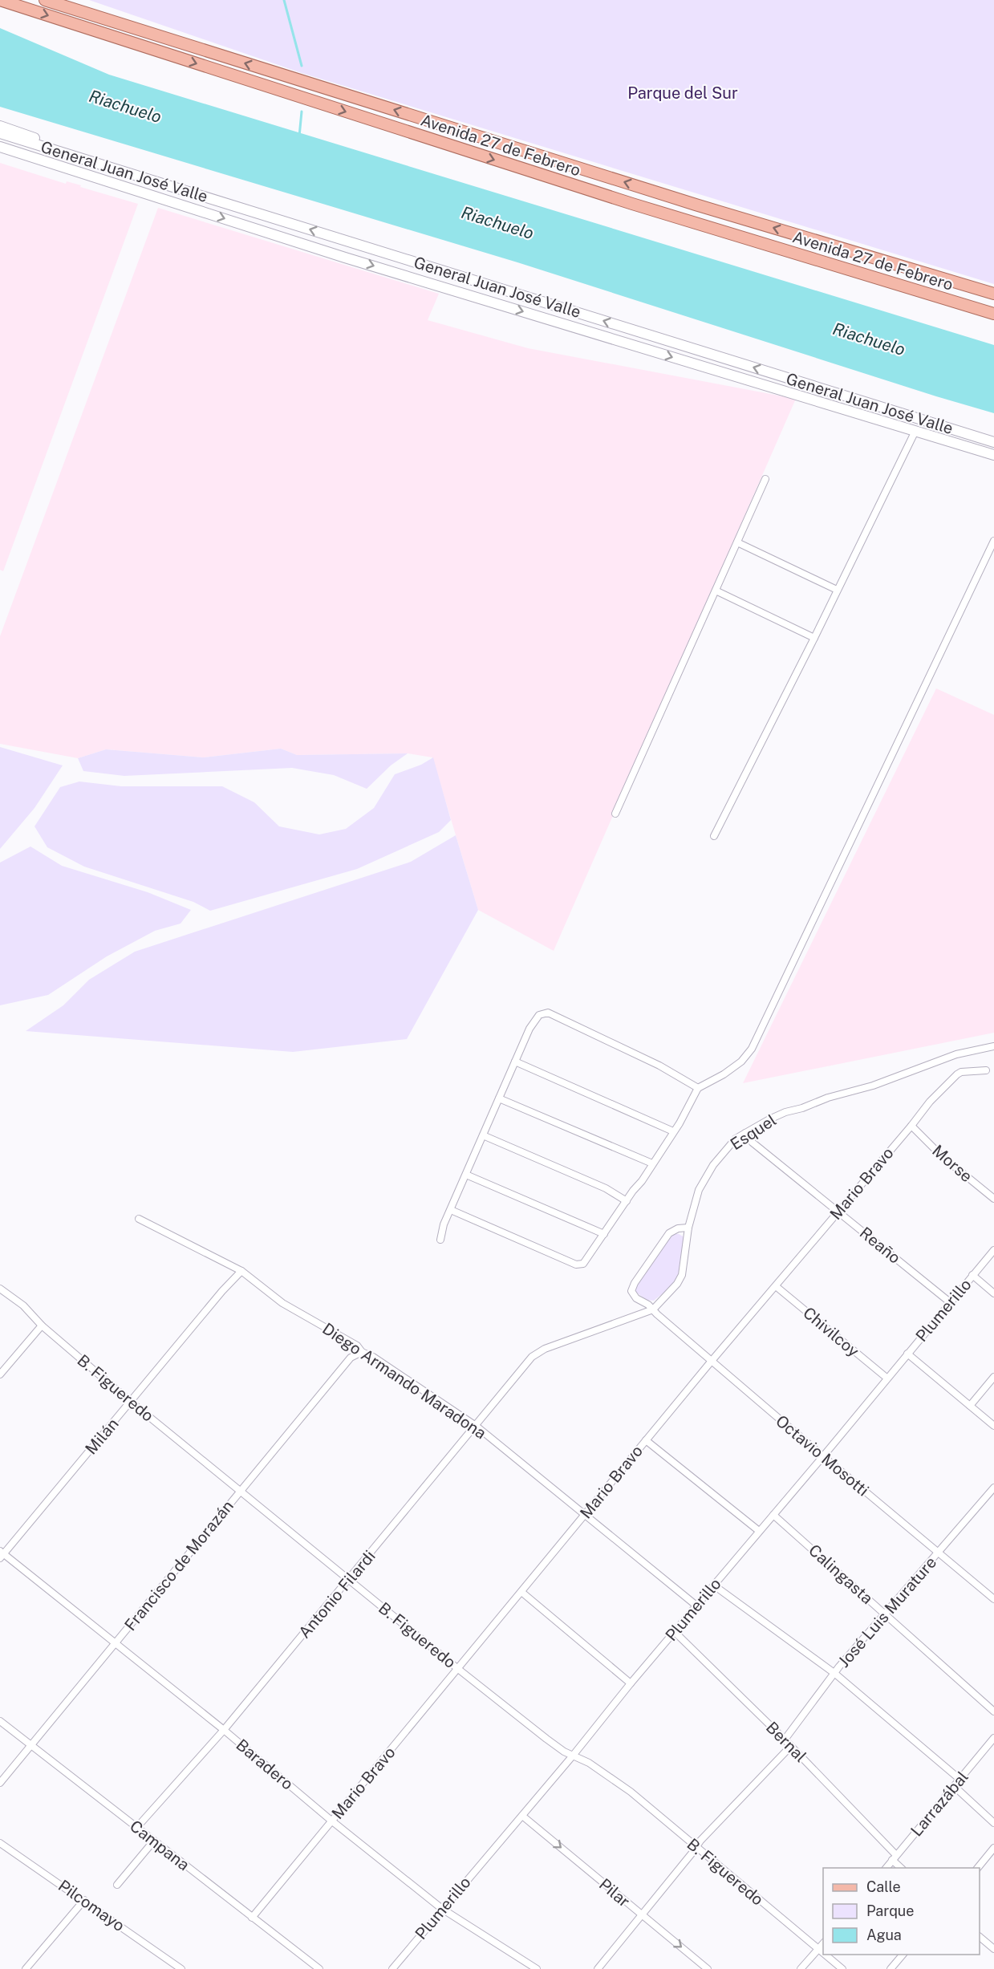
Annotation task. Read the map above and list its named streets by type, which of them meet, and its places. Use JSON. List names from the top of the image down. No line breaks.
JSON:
{"streets":{"main road":["Avenida 27 de Febrero","General Juan José Valle"],"street":["Esquel","Morse","Mario Bravo","Reaño","Plumerillo","Chivilcoy","Diego Armando Maradona","B. Figueredo","Milán","Octavio Mosotti","Francisco de Morazán","Calingasta","Antonio Filardi","José Luis Murature","Bernal","Baradero","Larrazábal","Campana","Pilar","Pilcomayo"]},"crossings":[["Esquel","Reaño"],["Esquel","Octavio Mosotti"],["Esquel","Antonio Filardi"],["Morse","Mario Bravo"],["Mario Bravo","Reaño"],["Mario Bravo","Chivilcoy"],["Mario Bravo","Diego Armando Maradona"],["Mario Bravo","B. Figueredo"],["Mario Bravo","Octavio Mosotti"],["Mario Bravo","Baradero"],["Mario Bravo","Campana"],["Reaño","Plumerillo"],["Plumerillo","Chivilcoy"],["Plumerillo","Diego Armando Maradona"],["Plumerillo","B. Figueredo"],["Plumerillo","Octavio Mosotti"],["Plumerillo","Calingasta"],["Plumerillo","Bernal"],["Plumerillo","Baradero"],["Plumerillo","Pilar"],["Diego Armando Maradona","Milán"],["Diego Armando Maradona","Francisco de Morazán"],["Diego Armando Maradona","Antonio Filardi"],["B. Figueredo","Milán"],["B. Figueredo","Francisco de Morazán"],["B. Figueredo","Antonio Filardi"],["Milán","Baradero"],["Octavio Mosotti","José Luis Murature"],["Francisco de Morazán","Baradero"],["Francisco de Morazán","Campana"],["Calingasta","José Luis Murature"],["Antonio Filardi","Baradero"],["Antonio Filardi","Campana"],["José Luis Murature","Bernal"],["Bernal","Larrazábal"]],"one_way":["Pilar"],"water":["Riachuelo"],"parks":["Parque del Sur"],"legend":["Calle","Parque","Agua"]}
